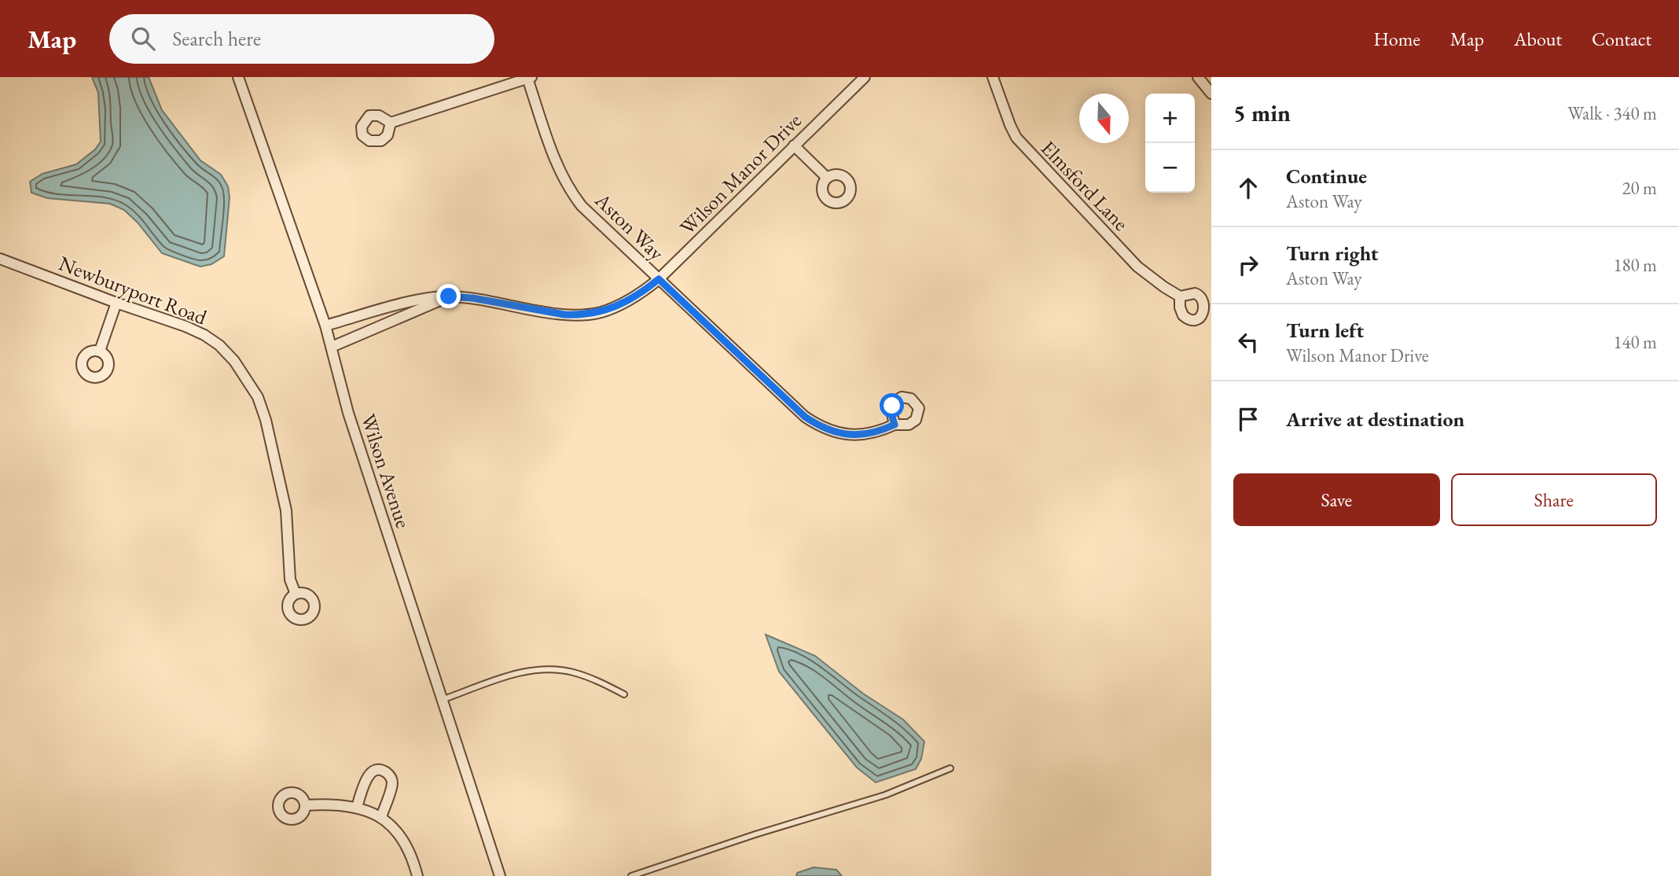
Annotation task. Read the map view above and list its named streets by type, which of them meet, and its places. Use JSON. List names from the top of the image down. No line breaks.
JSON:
{"streets":{"street":["Wilson Manor Drive","Elmsford Lane","Aston Way","Newburyport Road","Wilson Avenue"]},"crossings":[["Wilson Manor Drive","Aston Way"],["Wilson Manor Drive","Wilson Avenue"]],"north":"bottom","page":{"header":"Map","search":"Search here","nav":["Home","Map","About","Contact"],"heading":["5 min","Walk · 340 m"],"map_buttons":["+","−"],"list":[["Continue","Aston Way","20 m"],["Turn right","Aston Way","180 m"],["Turn left","Wilson Manor Drive","140 m"],"Arrive at destination"],"buttons":["Save","Share"]}}
